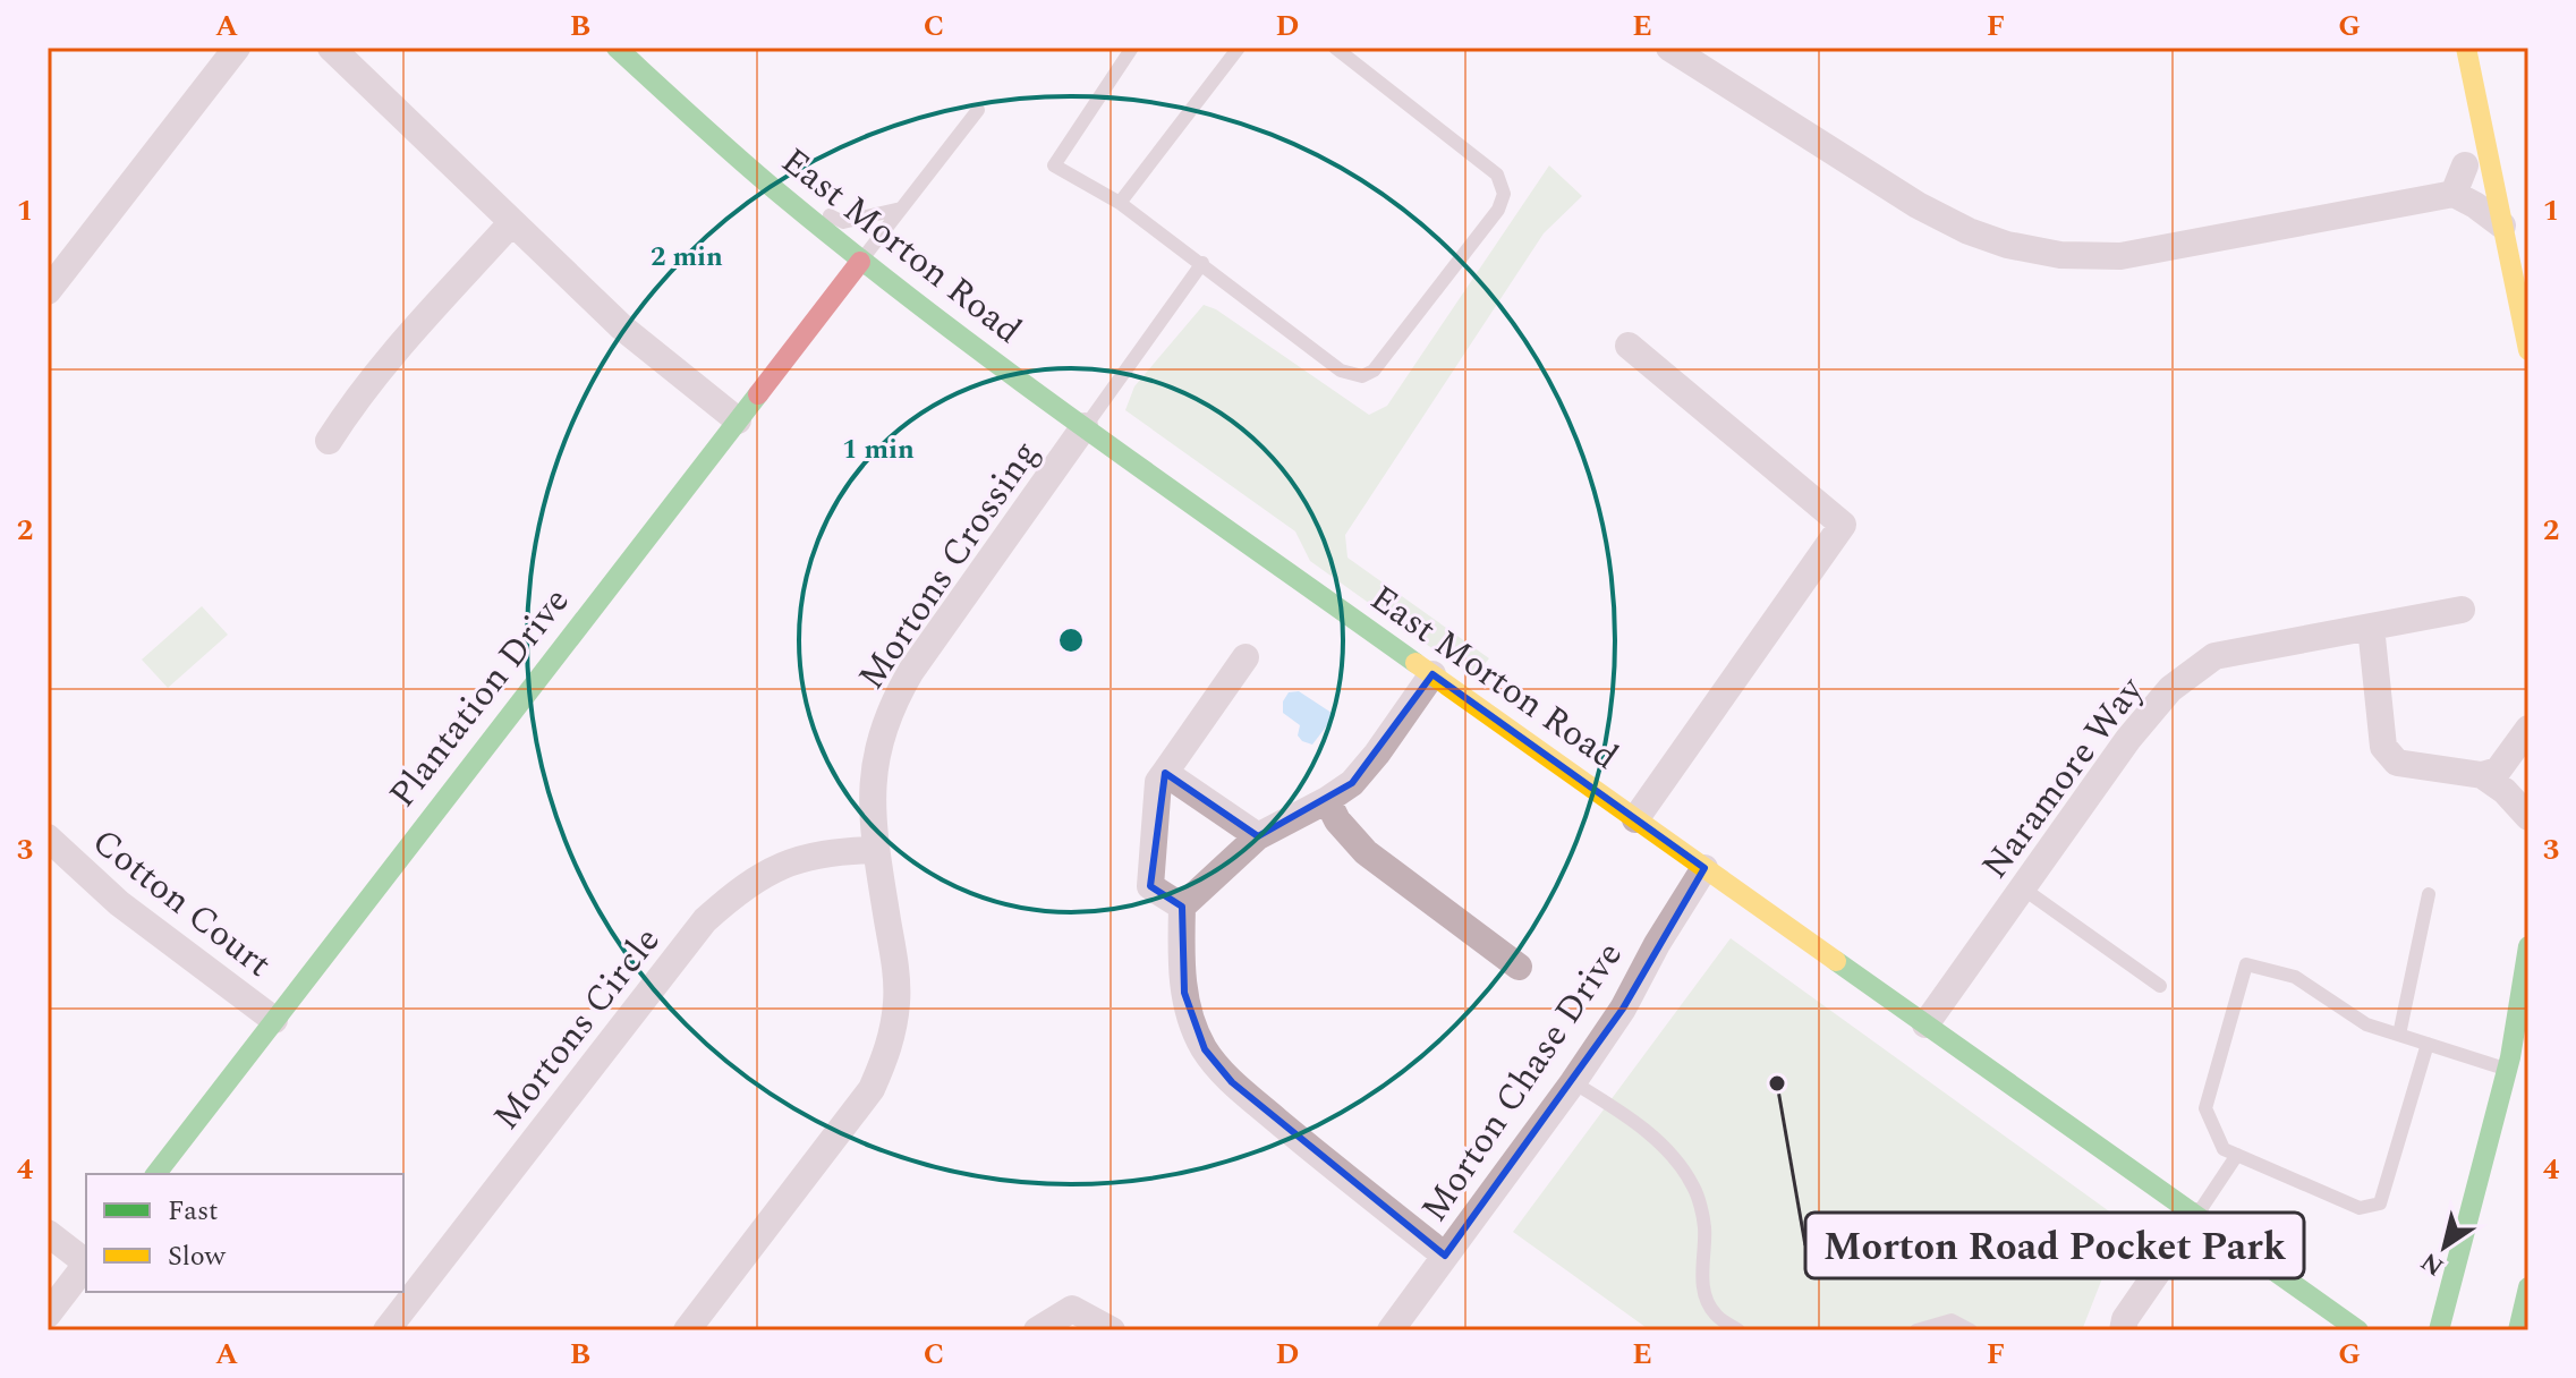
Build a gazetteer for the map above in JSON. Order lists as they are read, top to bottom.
{
  "streets": {
    "main road": ["East Morton Road", "Plantation Drive"],
    "street": [
      "Mortons Crossing",
      "Naramore Way",
      "Cotton Court",
      "Mortons Circle",
      "Morton Chase Drive"
    ]
  },
  "crossings": [
    ["East Morton Road", "Mortons Crossing"],
    ["East Morton Road", "Plantation Drive"],
    ["East Morton Road", "Naramore Way"],
    ["East Morton Road", "Morton Chase Drive"],
    ["Mortons Crossing", "Mortons Circle"],
    ["Plantation Drive", "Cotton Court"]
  ],
  "places": ["Morton Road Pocket Park"],
  "legend": ["Fast", "Slow"],
  "north": "bottom left",
  "grid": {
    "columns": [
      "A",
      "B",
      "C",
      "D",
      "E",
      "F",
      "G"
    ],
    "rows": [
      "1",
      "2",
      "3",
      "4"
    ]
  },
  "rings": ["2 min", "1 min"]
}
